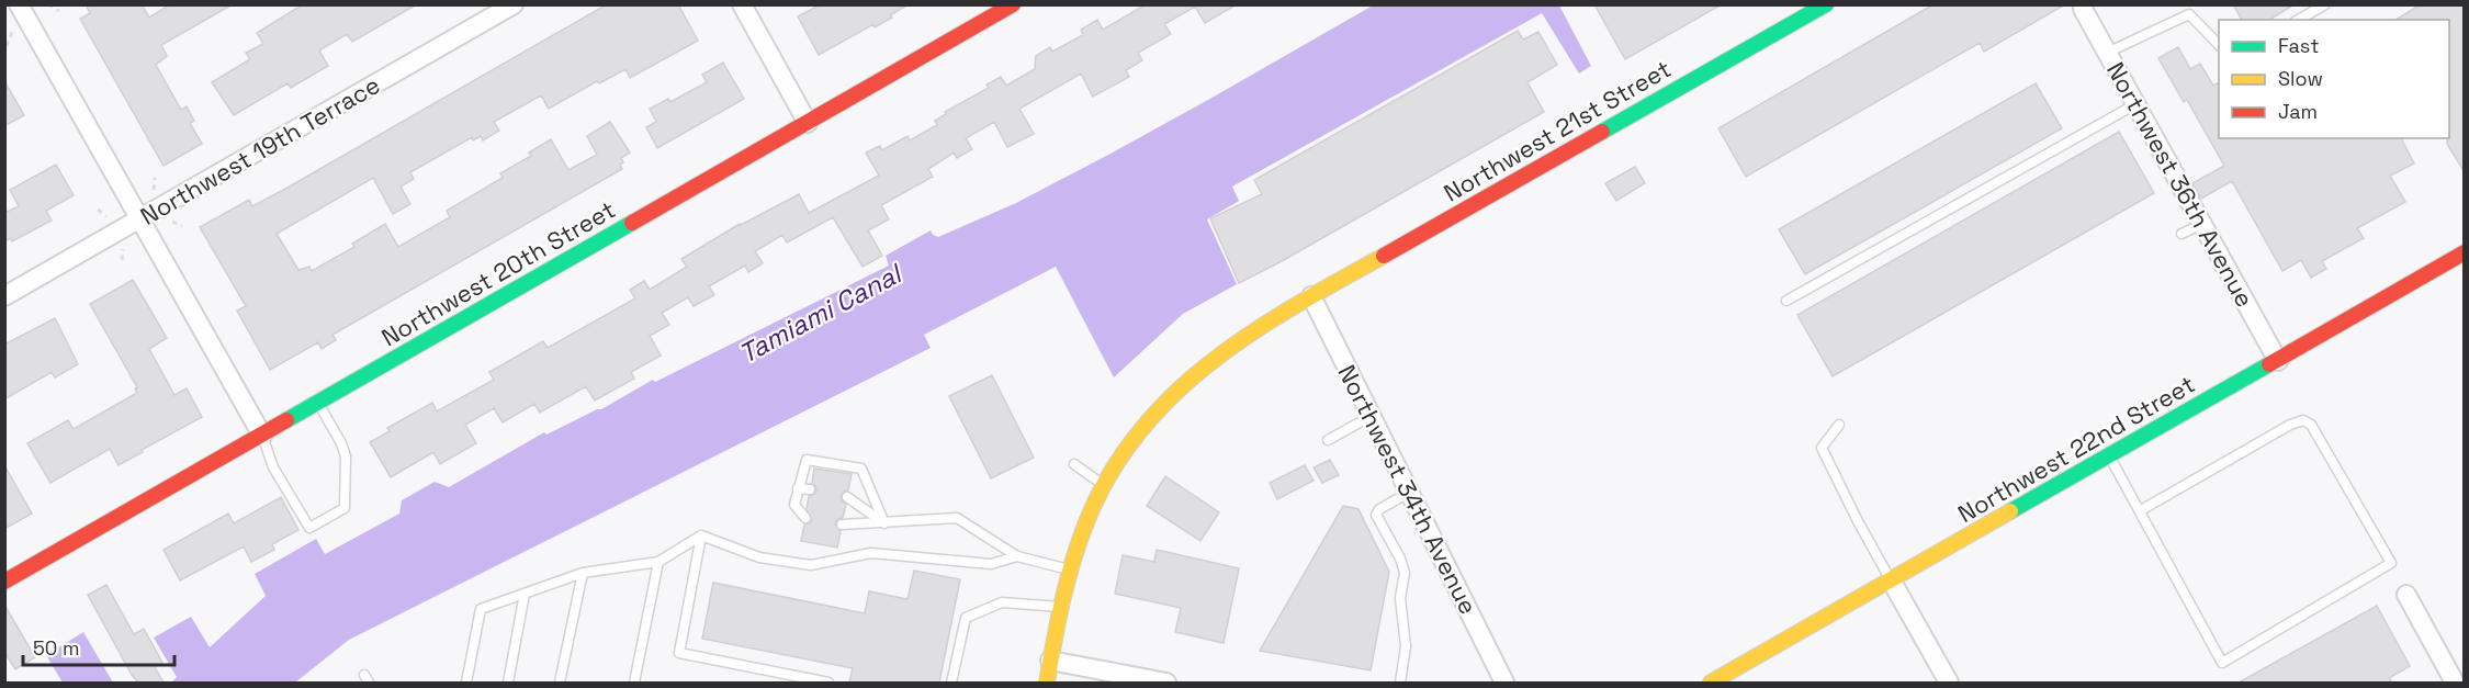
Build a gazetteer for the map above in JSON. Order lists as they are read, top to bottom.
{
  "streets": {
    "street": [
      "Northwest 21st Street",
      "Northwest 19th Terrace",
      "Northwest 36th Avenue",
      "Northwest 20th Street",
      "Northwest 22nd Street",
      "Northwest 34th Avenue"
    ]
  },
  "crossings": [
    ["Northwest 21st Street", "Northwest 34th Avenue"],
    ["Northwest 36th Avenue", "Northwest 22nd Street"]
  ],
  "water": ["Tamiami Canal"],
  "legend": ["Fast", "Slow", "Jam"],
  "scale_bar": "50 m"
}
